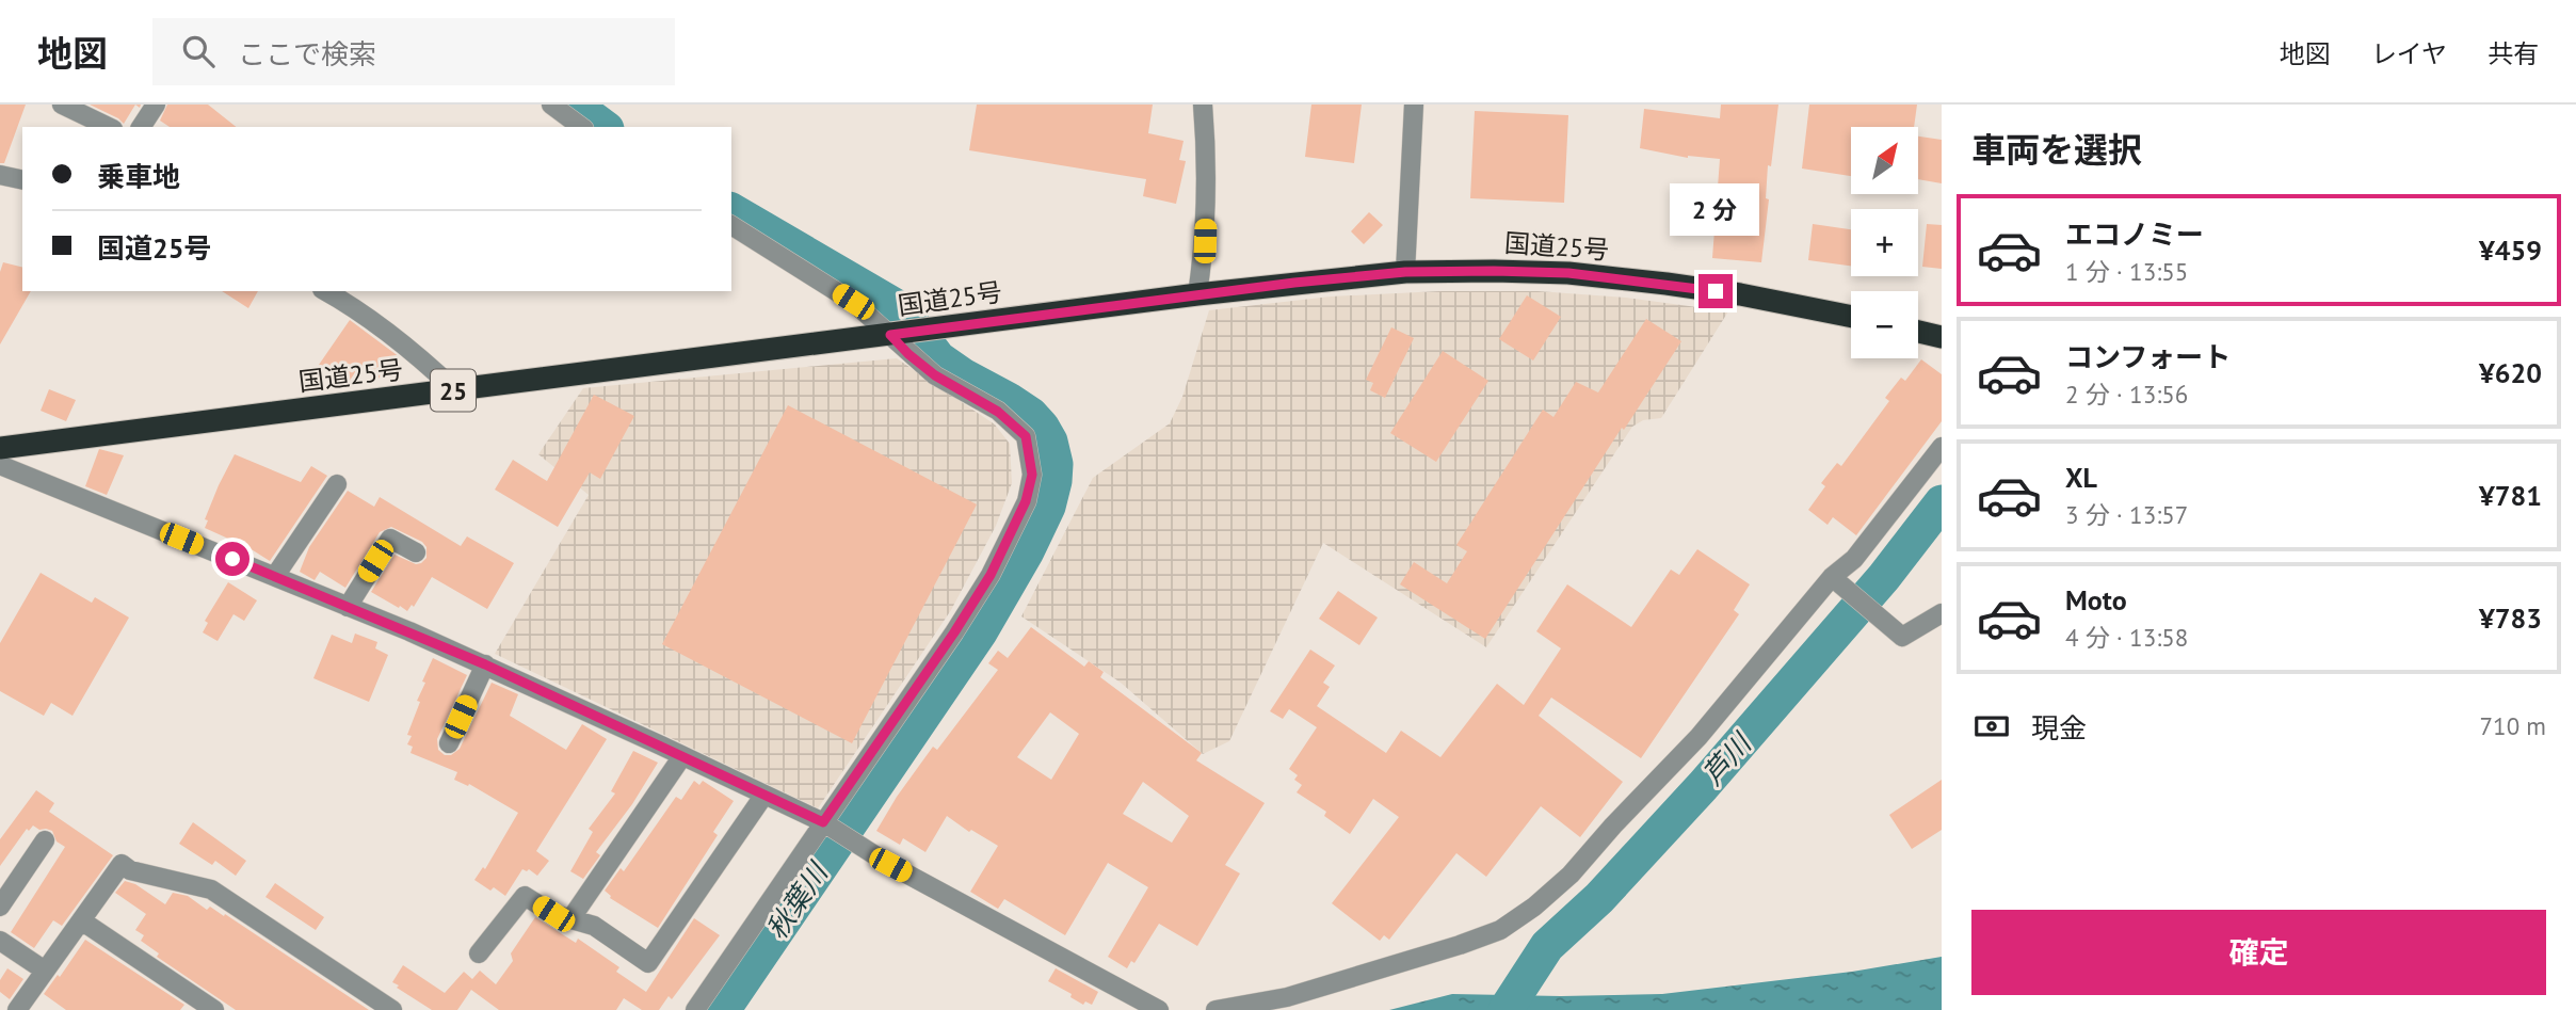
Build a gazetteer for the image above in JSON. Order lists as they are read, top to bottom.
{
  "streets": {
    "highway": ["国道25号", "25"]
  },
  "water": ["芦川", "秋葉川"],
  "north": "top right",
  "page": {
    "header": "地図",
    "search": "ここで検索",
    "nav": ["地図", "レイヤ", "共有"],
    "heading": "車両を選択",
    "map_buttons": ["+", "−"],
    "banner": ["乗車地", "国道25号"],
    "bubble": "2 分",
    "list": [
      {
        "name": "エコノミー",
        "note": "1 分 · 13:55",
        "value": "¥459"
      },
      {
        "name": "コンフォート",
        "note": "2 分 · 13:56",
        "value": "¥620"
      },
      {
        "name": "XL",
        "note": "3 分 · 13:57",
        "value": "¥781"
      },
      {
        "name": "Moto",
        "note": "4 分 · 13:58",
        "value": "¥783"
      }
    ],
    "pay": ["現金", "710 m"],
    "buttons": "確定"
  }
}
